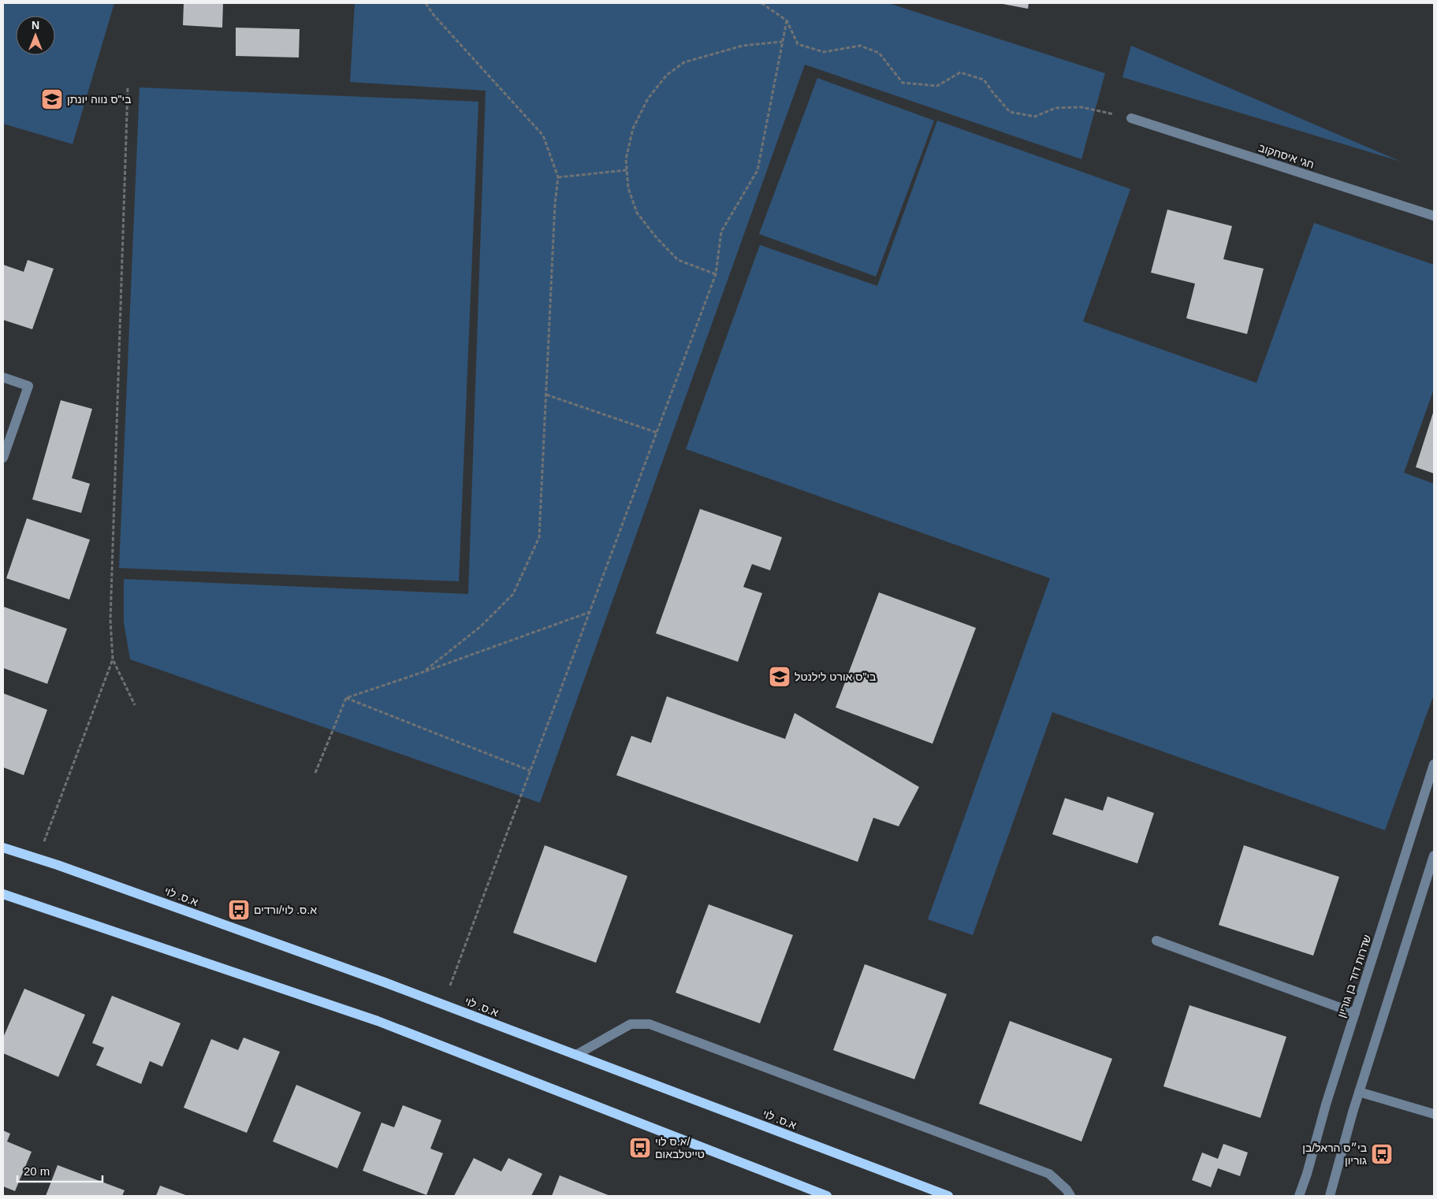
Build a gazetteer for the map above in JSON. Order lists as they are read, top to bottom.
{
  "streets": {
    "main road": ["א.ס. לוי"],
    "street": ["חגי איסחקוב", "שדרות דוד בן גוריון"]
  },
  "places": {
    "school or university": ["בי\"ס נווה יונתן", "בי\"ס אורט לילנטל"],
    "bus stop": ["א.ס. לוי/ורדים", "א.ס לוי/ טייטלבאום", "בי״ס הראל/בן גוריון"]
  },
  "scale_bar": "20 m",
  "north": "top"
}
